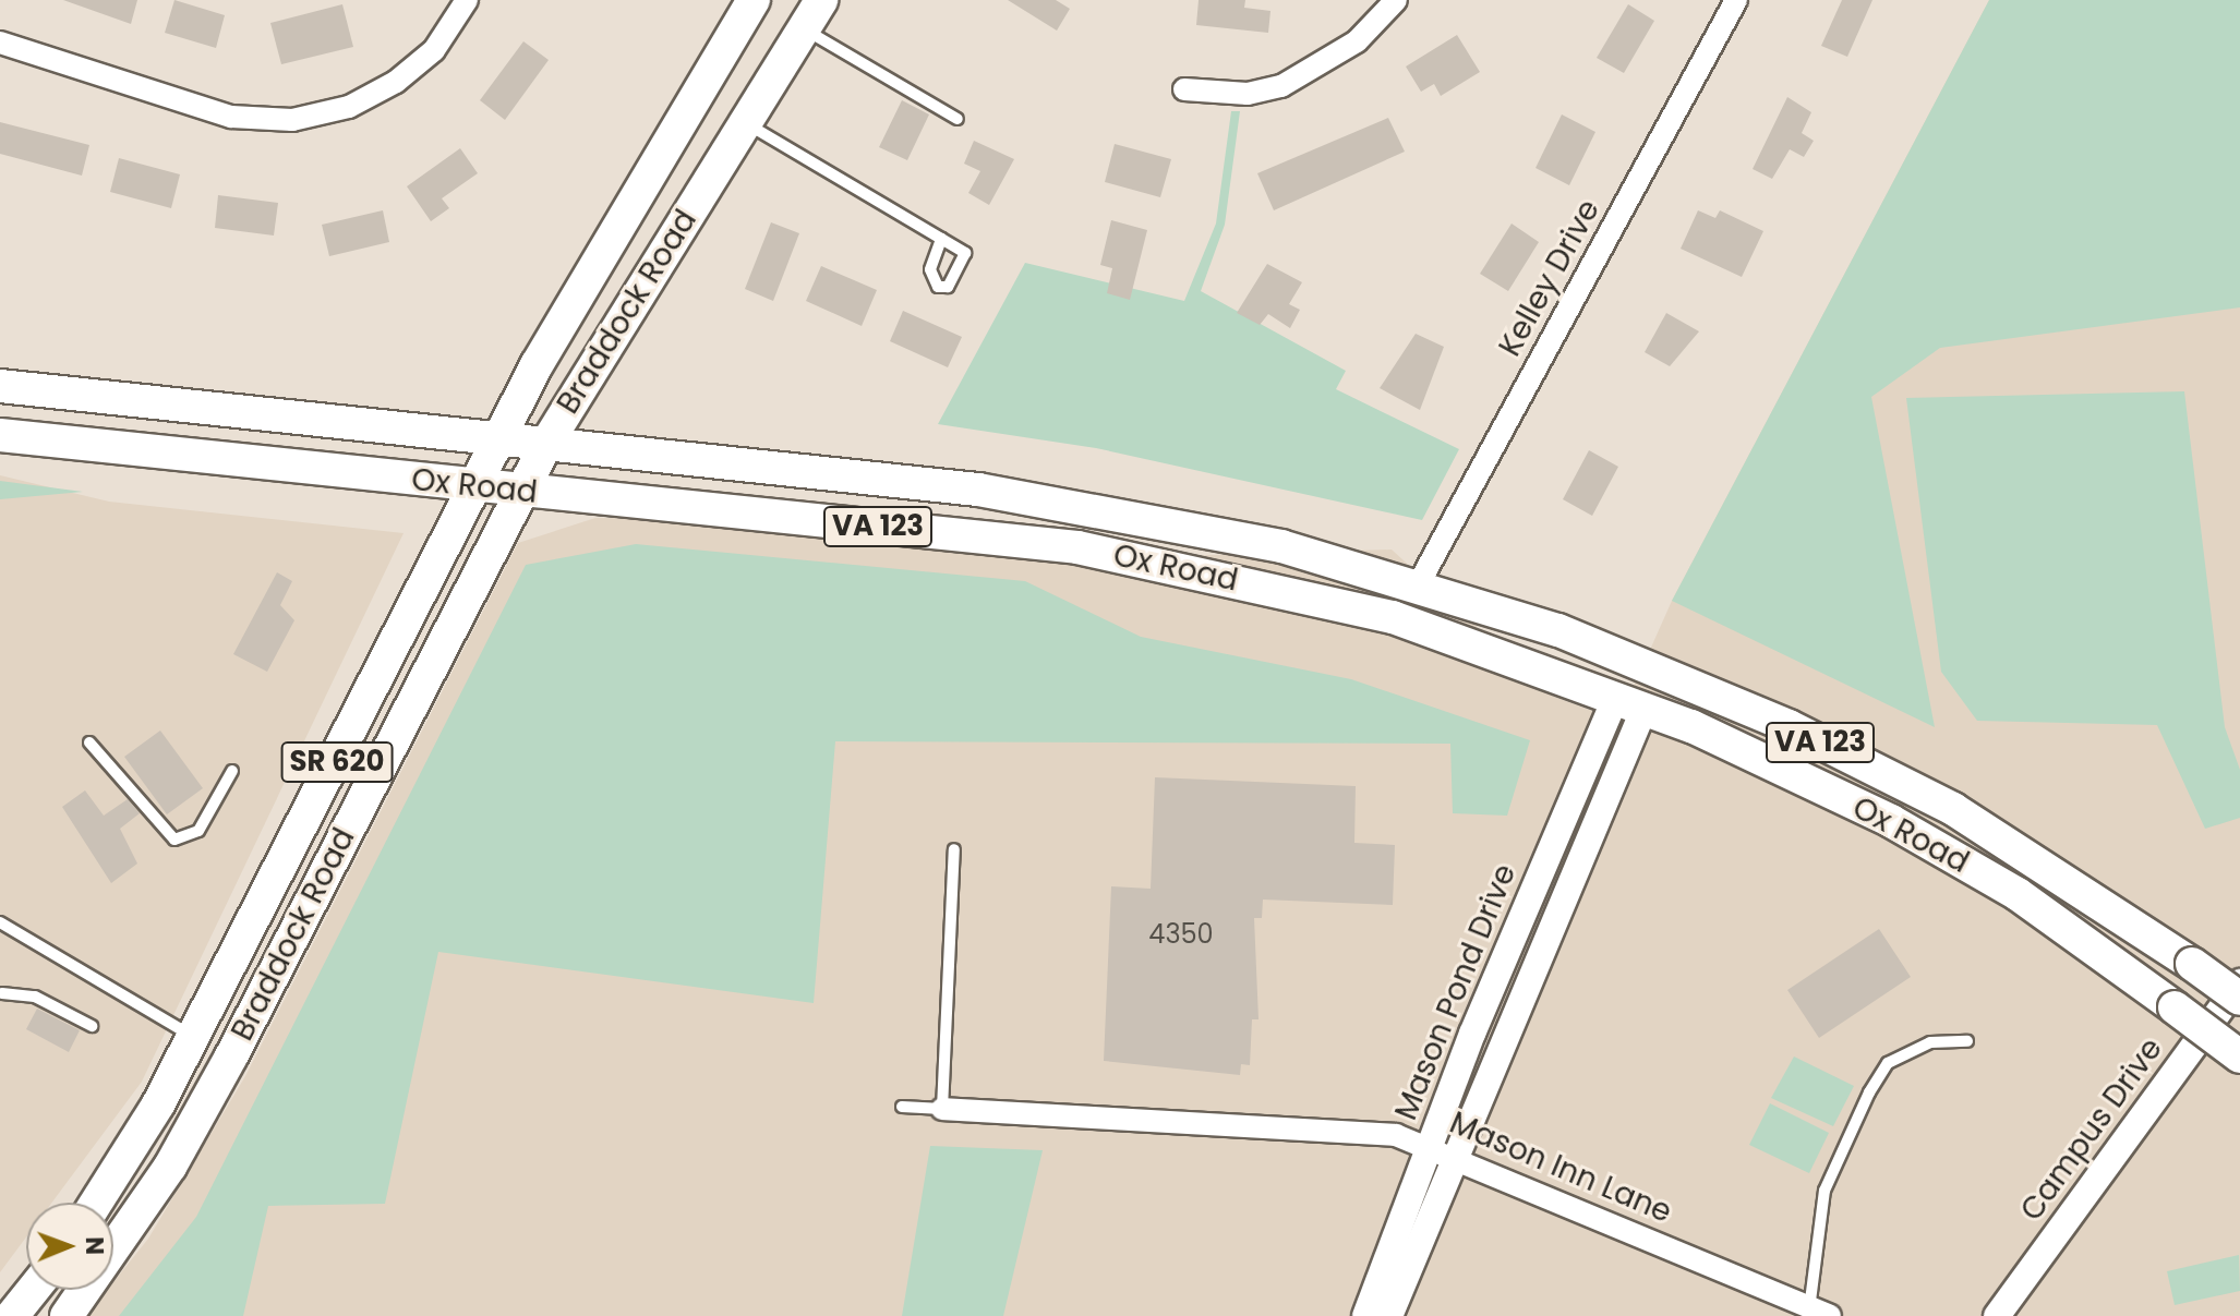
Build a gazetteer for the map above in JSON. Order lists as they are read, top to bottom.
{
  "streets": {
    "main road": [
      "Braddock Road",
      "Ox Road",
      "VA 123",
      "SR 620"
    ],
    "street": [
      "Kelley Drive",
      "Mason Pond Drive",
      "Campus Drive",
      "Mason Inn Lane"
    ]
  },
  "crossings": [
    ["Kelley Drive", "Ox Road"],
    ["Braddock Road", "Ox Road"],
    ["Ox Road", "Mason Pond Drive"],
    ["Mason Pond Drive", "Mason Inn Lane"]
  ],
  "house_numbers": ["4350"],
  "north": "right"
}
